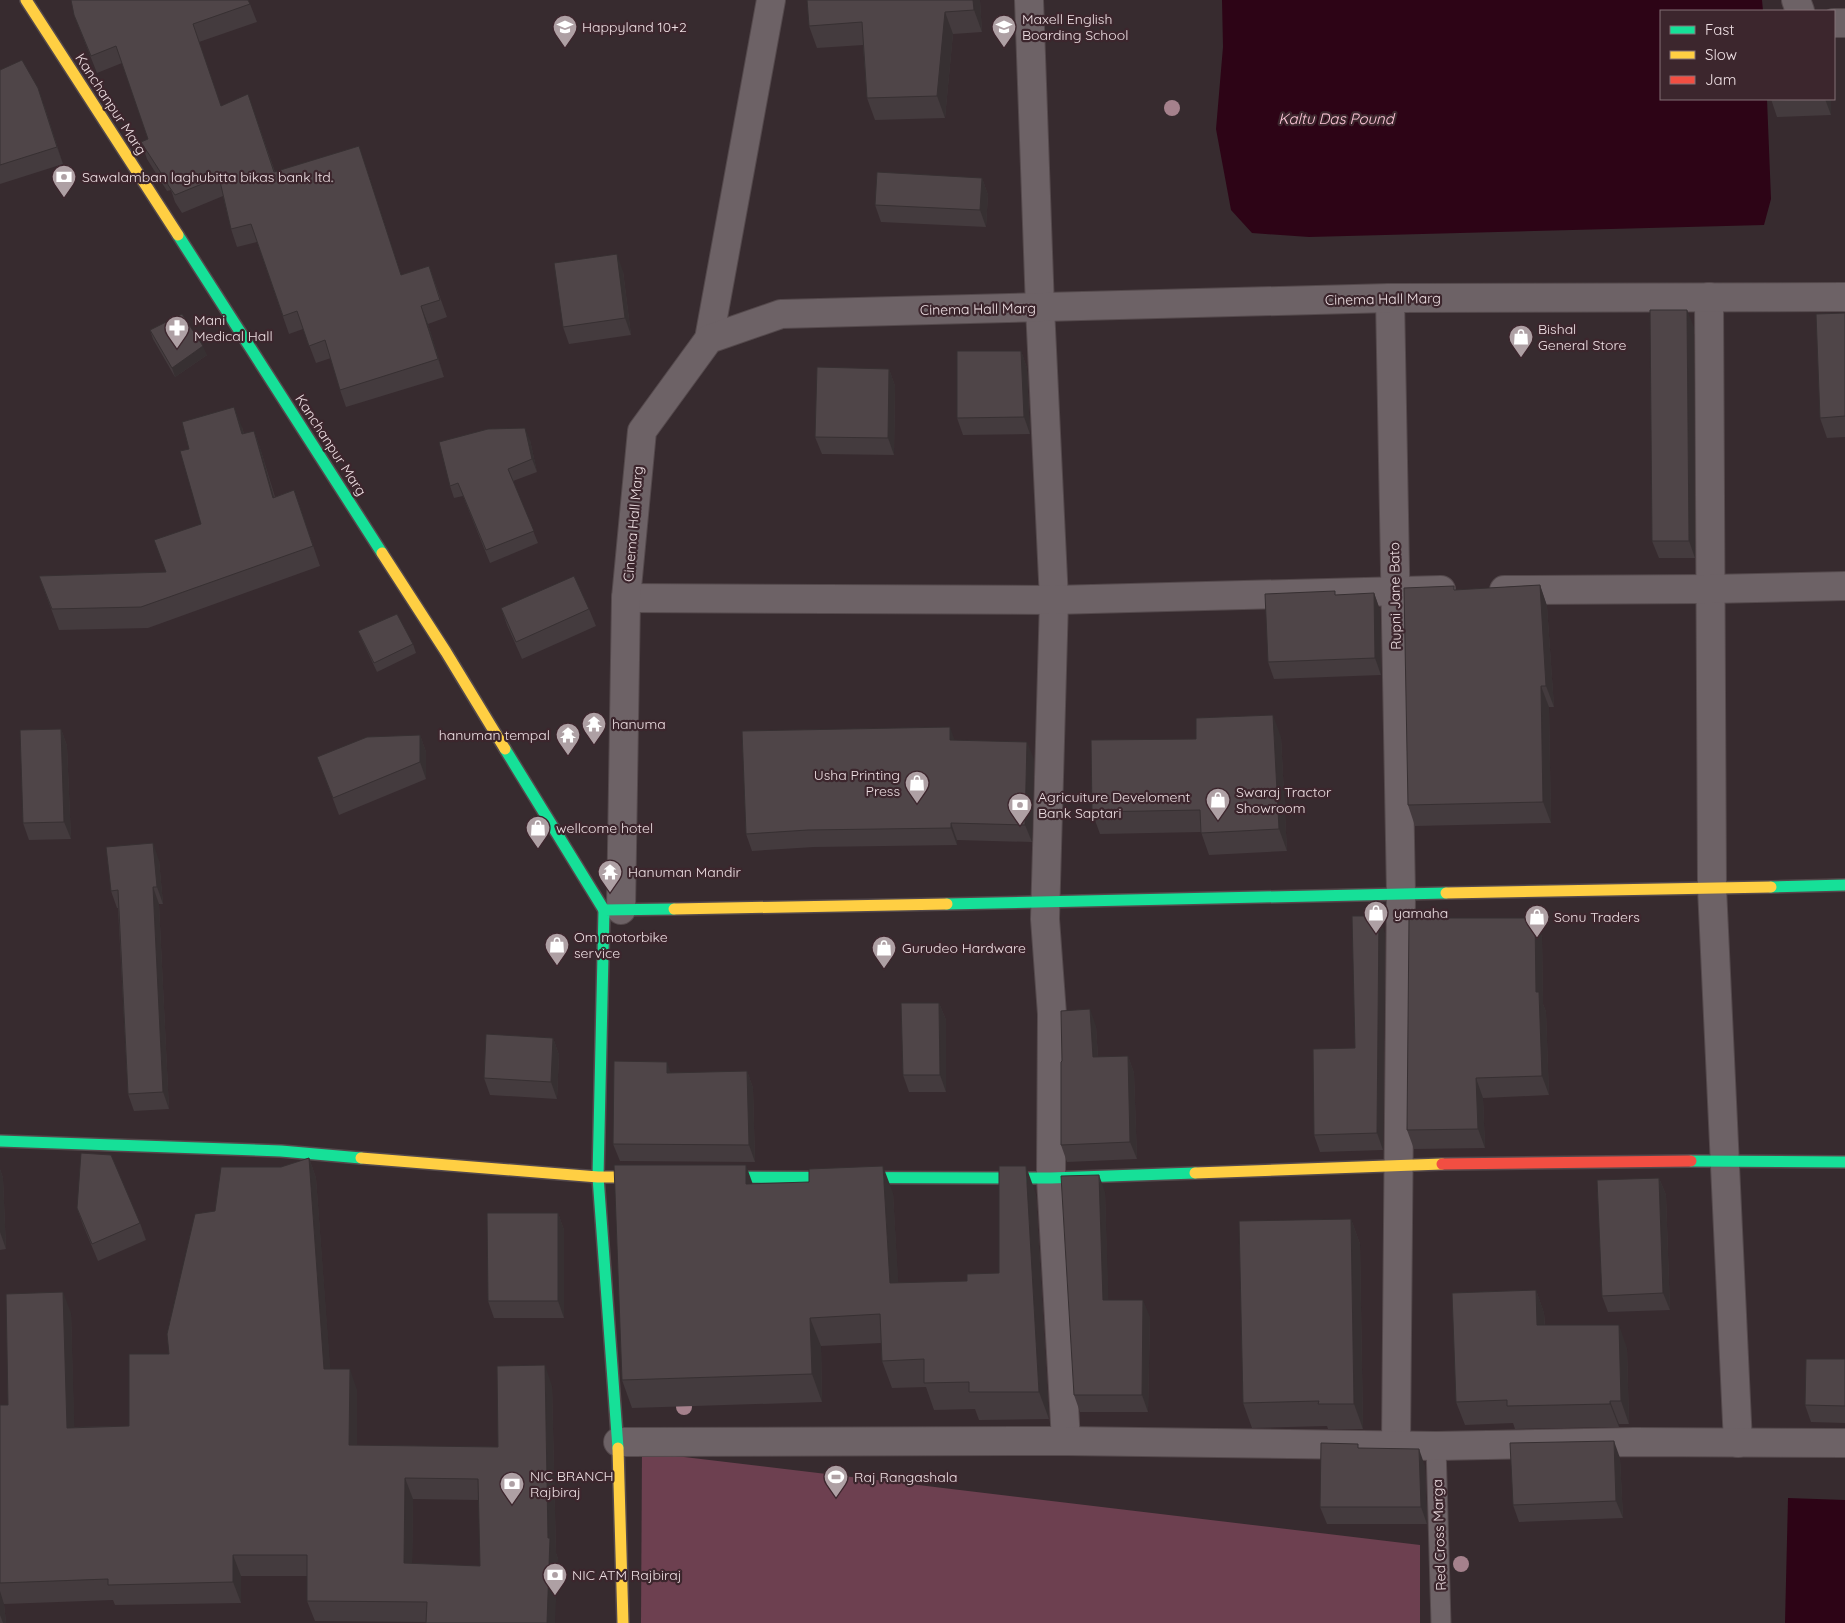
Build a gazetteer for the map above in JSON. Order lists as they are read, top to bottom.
{
  "streets": {
    "main road": ["Kanchanpur Marg"],
    "street": ["Cinema Hall Marg", "Rupni Jane Bato"],
    "lane": ["Red Cross Marga"]
  },
  "crossings": [
    ["Kanchanpur Marg", "Cinema Hall Marg"],
    ["Cinema Hall Marg", "Rupni Jane Bato"]
  ],
  "water": ["Kaltu Das Pound"],
  "places": {
    "school or university": ["Happyland 10+2", "Maxell English Boarding School"],
    "bank": [
      "Sawalamban laghubitta bikas bank ltd.",
      "Agricuiture Develoment Bank Saptari",
      "NIC BRANCH Rajbiraj",
      "NIC ATM Rajbiraj"
    ],
    "pharmacy": ["Mani Medical Hall"],
    "shop": [
      "Bishal General Store",
      "Usha Printing Press",
      "Swaraj Tractor Showroom",
      "wellcome hotel",
      "yamaha",
      "Sonu Traders",
      "Om motorbike service",
      "Gurudeo Hardware"
    ],
    "temple": ["hanuma", "hanuman tempal", "Hanuman Mandir"],
    "sports": ["Raj Rangashala"]
  },
  "legend": ["Fast", "Slow", "Jam"]
}
